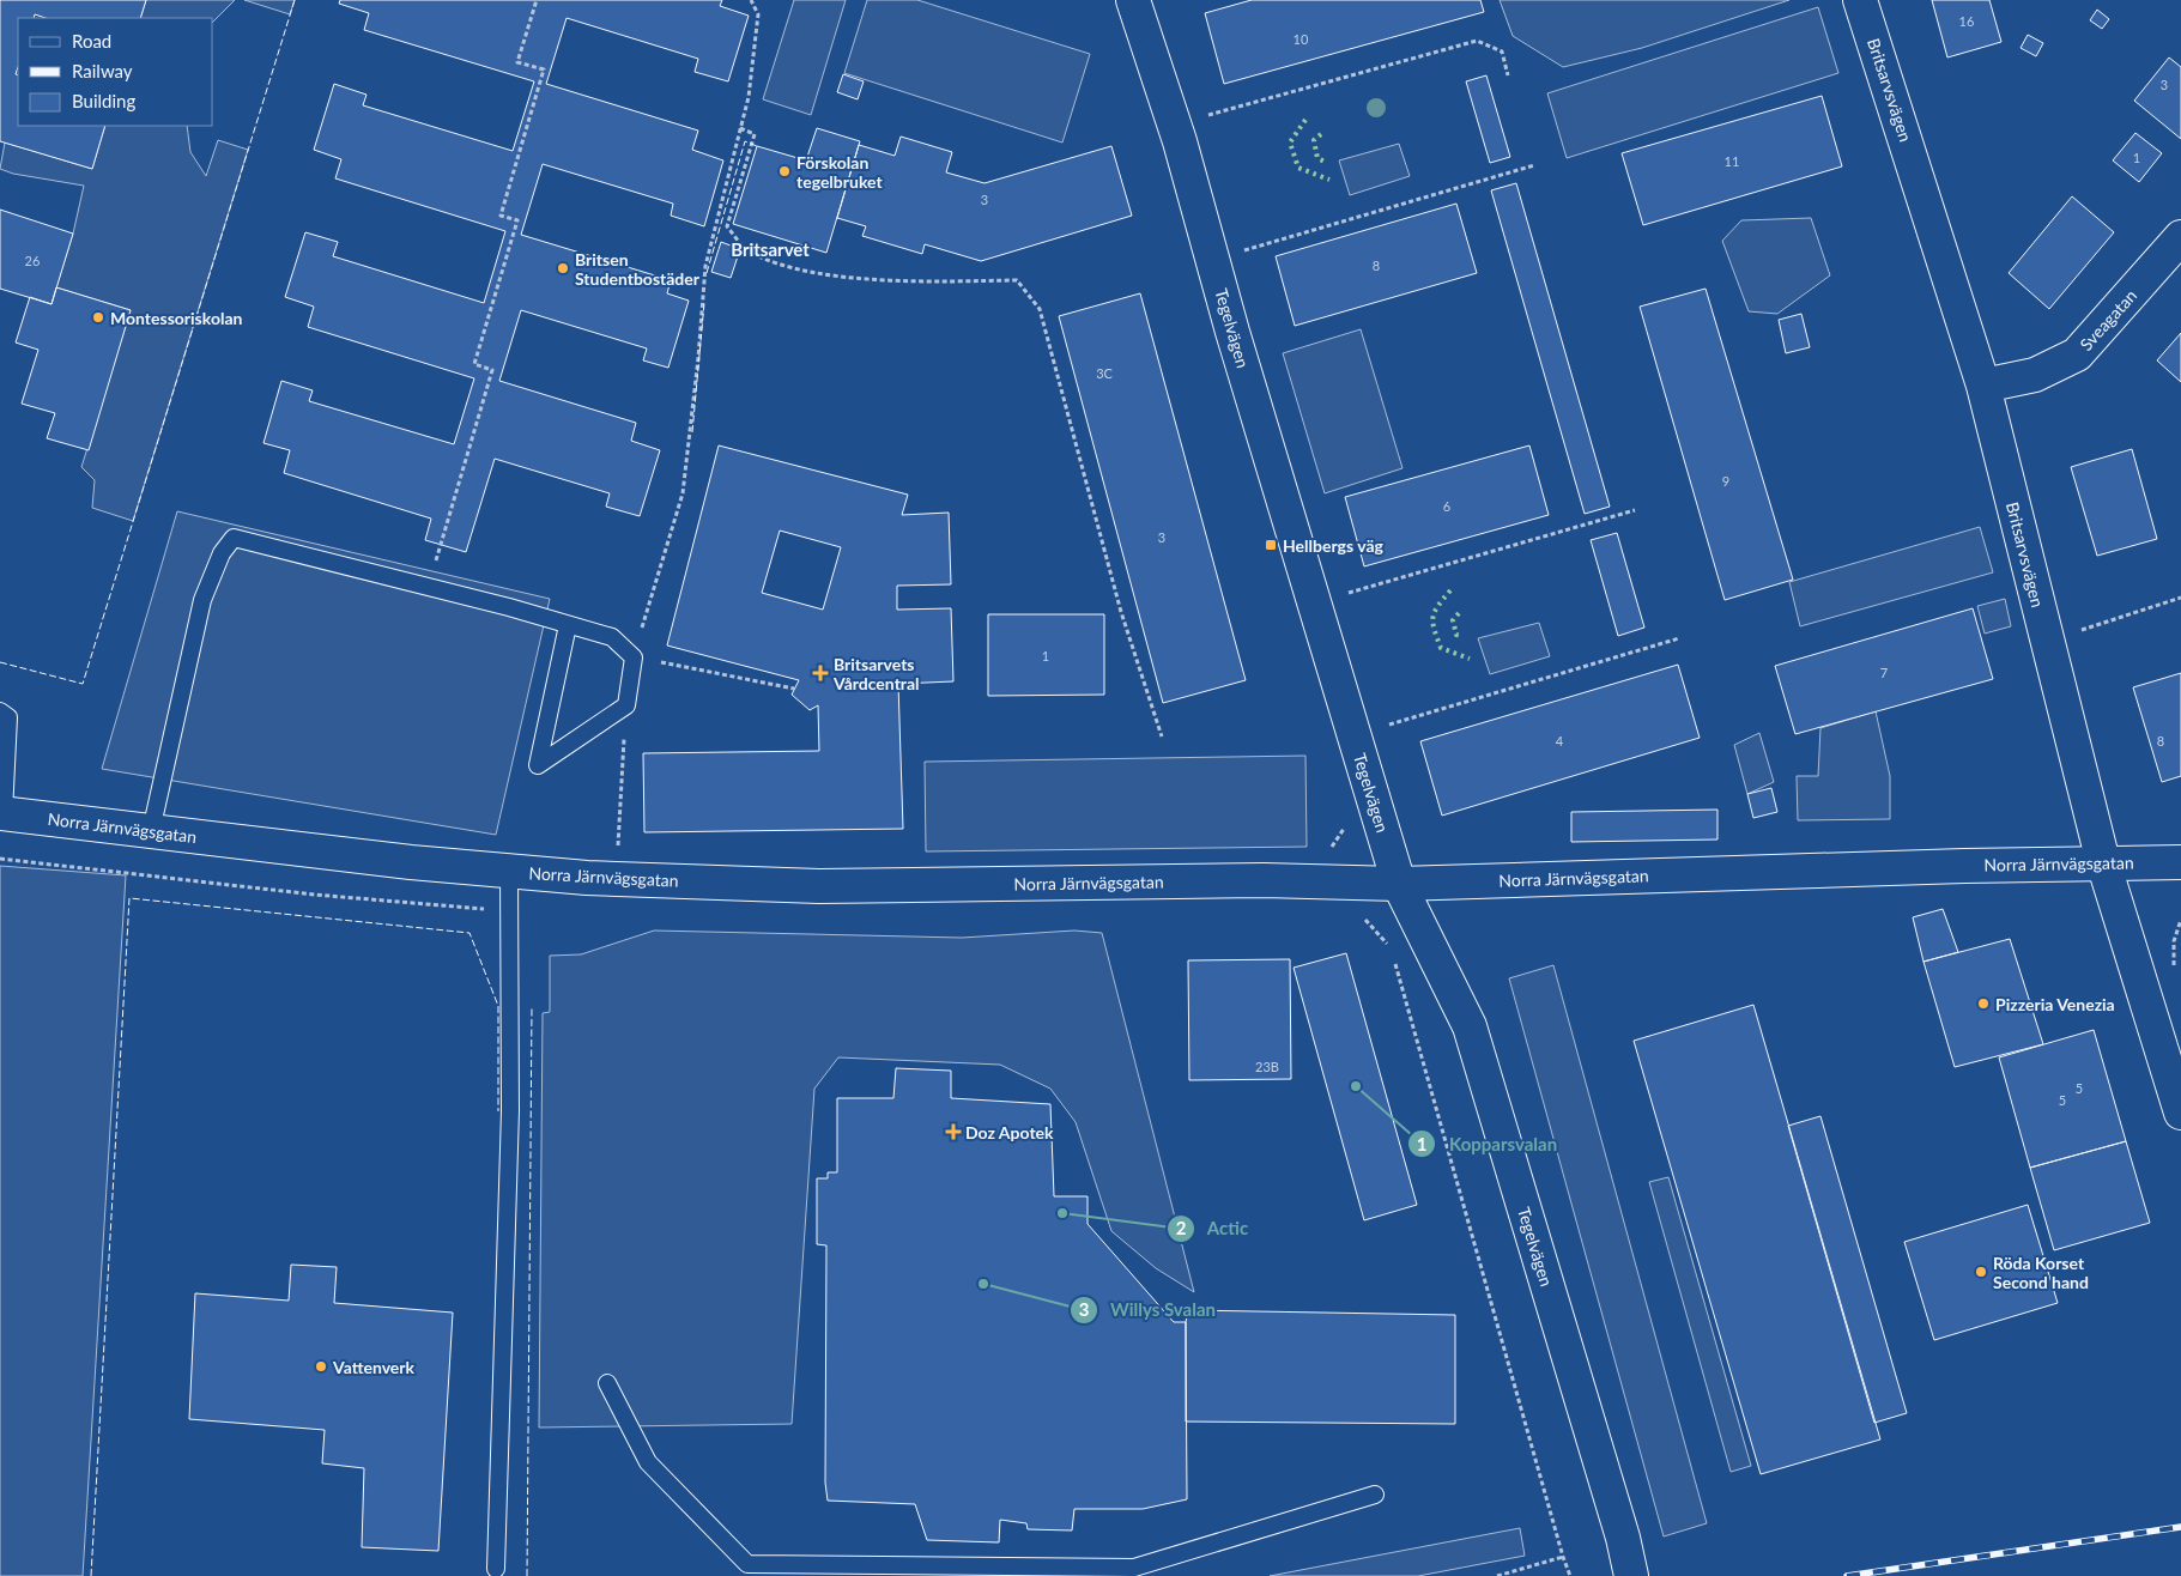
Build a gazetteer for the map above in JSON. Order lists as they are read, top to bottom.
{
  "streets": {
    "street": [
      "Britsarvsvägen",
      "Sveagatan",
      "Tegelvägen",
      "Norra Järnvägsgatan"
    ]
  },
  "crossings": [
    ["Britsarvsvägen", "Sveagatan"],
    ["Britsarvsvägen", "Norra Järnvägsgatan"],
    ["Tegelvägen", "Norra Järnvägsgatan"]
  ],
  "districts": ["Britsarvet"],
  "places": {
    "other": [
      "Förskolan tegelbruket",
      "Britsen Studentbostäder",
      "Montessoriskolan",
      "Pizzeria Venezia",
      "Kopparsvalan",
      "Actic",
      "Röda Korset Second hand",
      "Willys Svalan",
      "Vattenverk"
    ],
    "transit": ["Hellbergs väg"],
    "health": ["Britsarvets Vårdcentral", "Doz Apotek"]
  },
  "house_numbers": [
    "16",
    "10",
    "3",
    "1",
    "11",
    "3",
    "26",
    "8",
    "3C",
    "9",
    "6",
    "3",
    "1",
    "7",
    "4",
    "8",
    "23B",
    "5",
    "5"
  ],
  "legend": ["Road", "Railway", "Building"]
}
